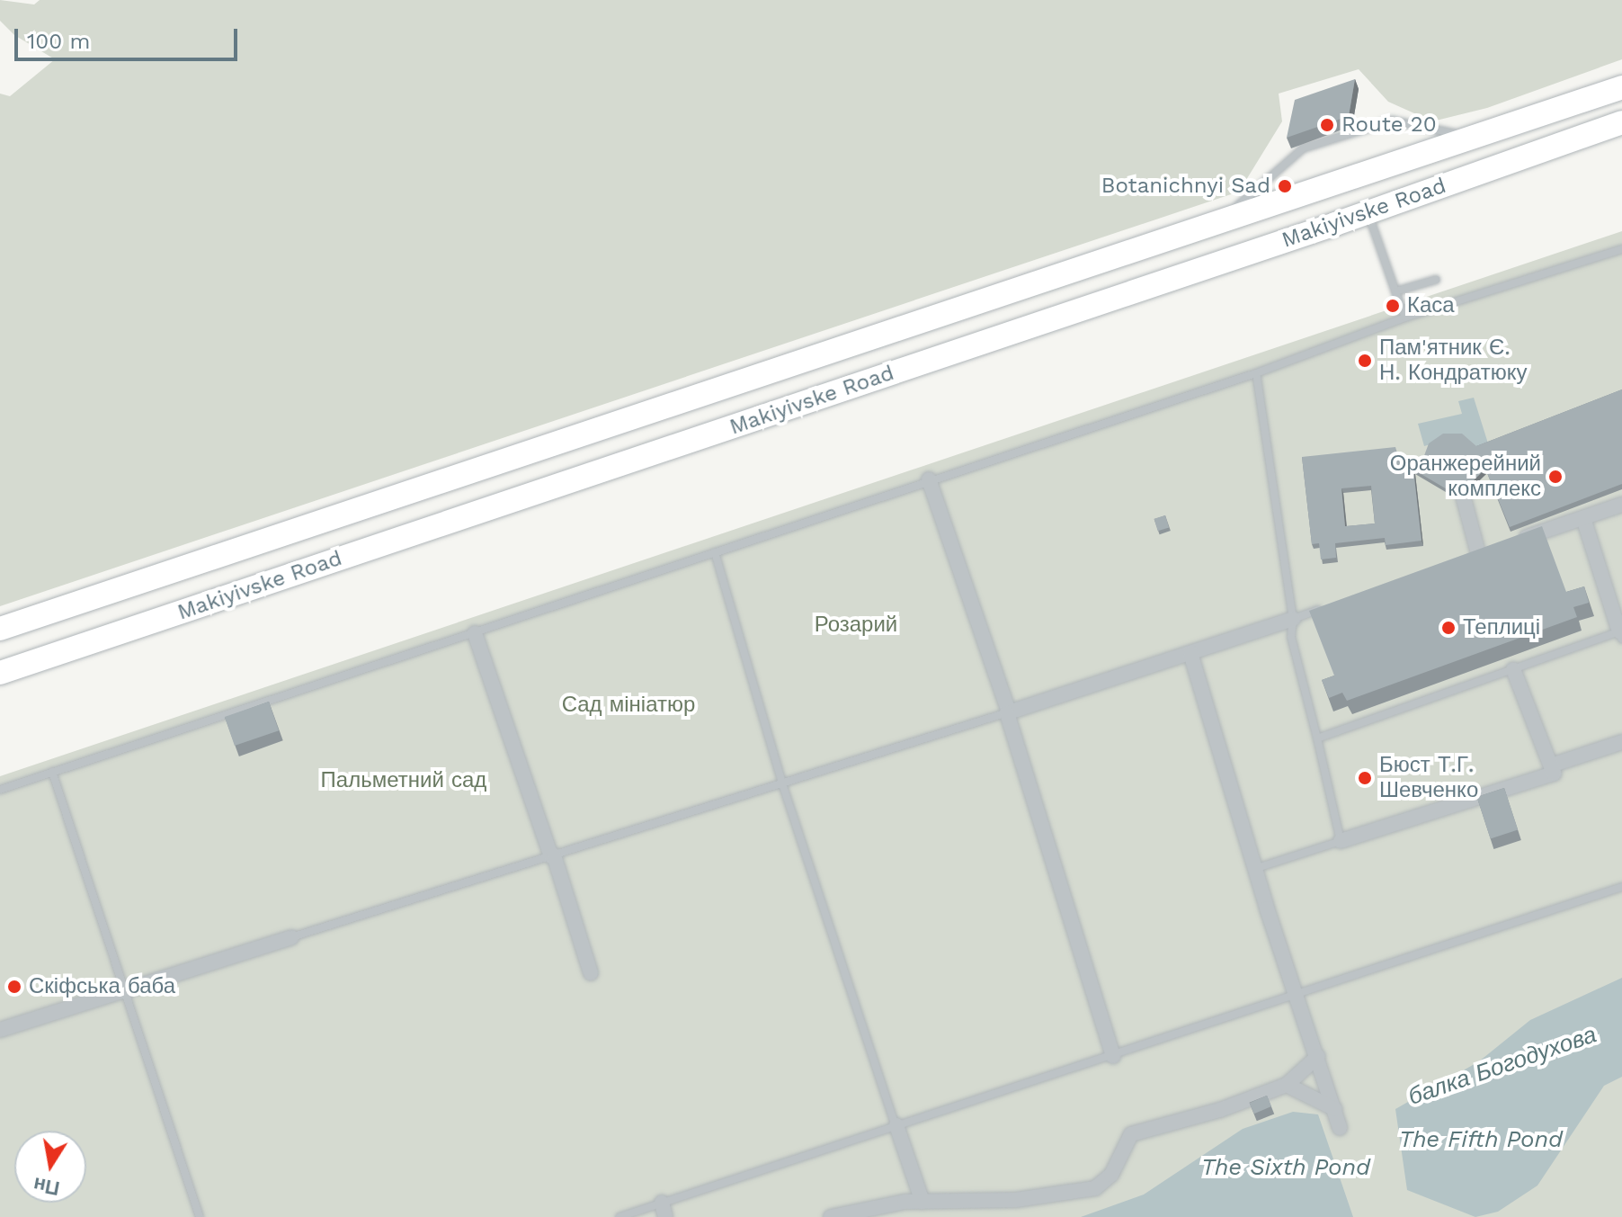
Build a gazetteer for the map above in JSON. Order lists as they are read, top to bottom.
{
  "streets": {
    "main road": ["Makiyivske Road"]
  },
  "water": ["балка Богодухова", "The Fifth Pond", "The Sixth Pond"],
  "parks": ["Розарий", "Сад мініатюр", "Пальметний сад"],
  "places": [
    "Route 20",
    "Botanichnyi Sad",
    "Каса",
    "Пам'ятник Є. Н. Кондратюку",
    "Оранжерейний комплекс",
    "Теплиці",
    "Бюст Т.Г. Шевченко",
    "Скіфська баба"
  ],
  "scale_bar": "100 m",
  "north": "bottom"
}
